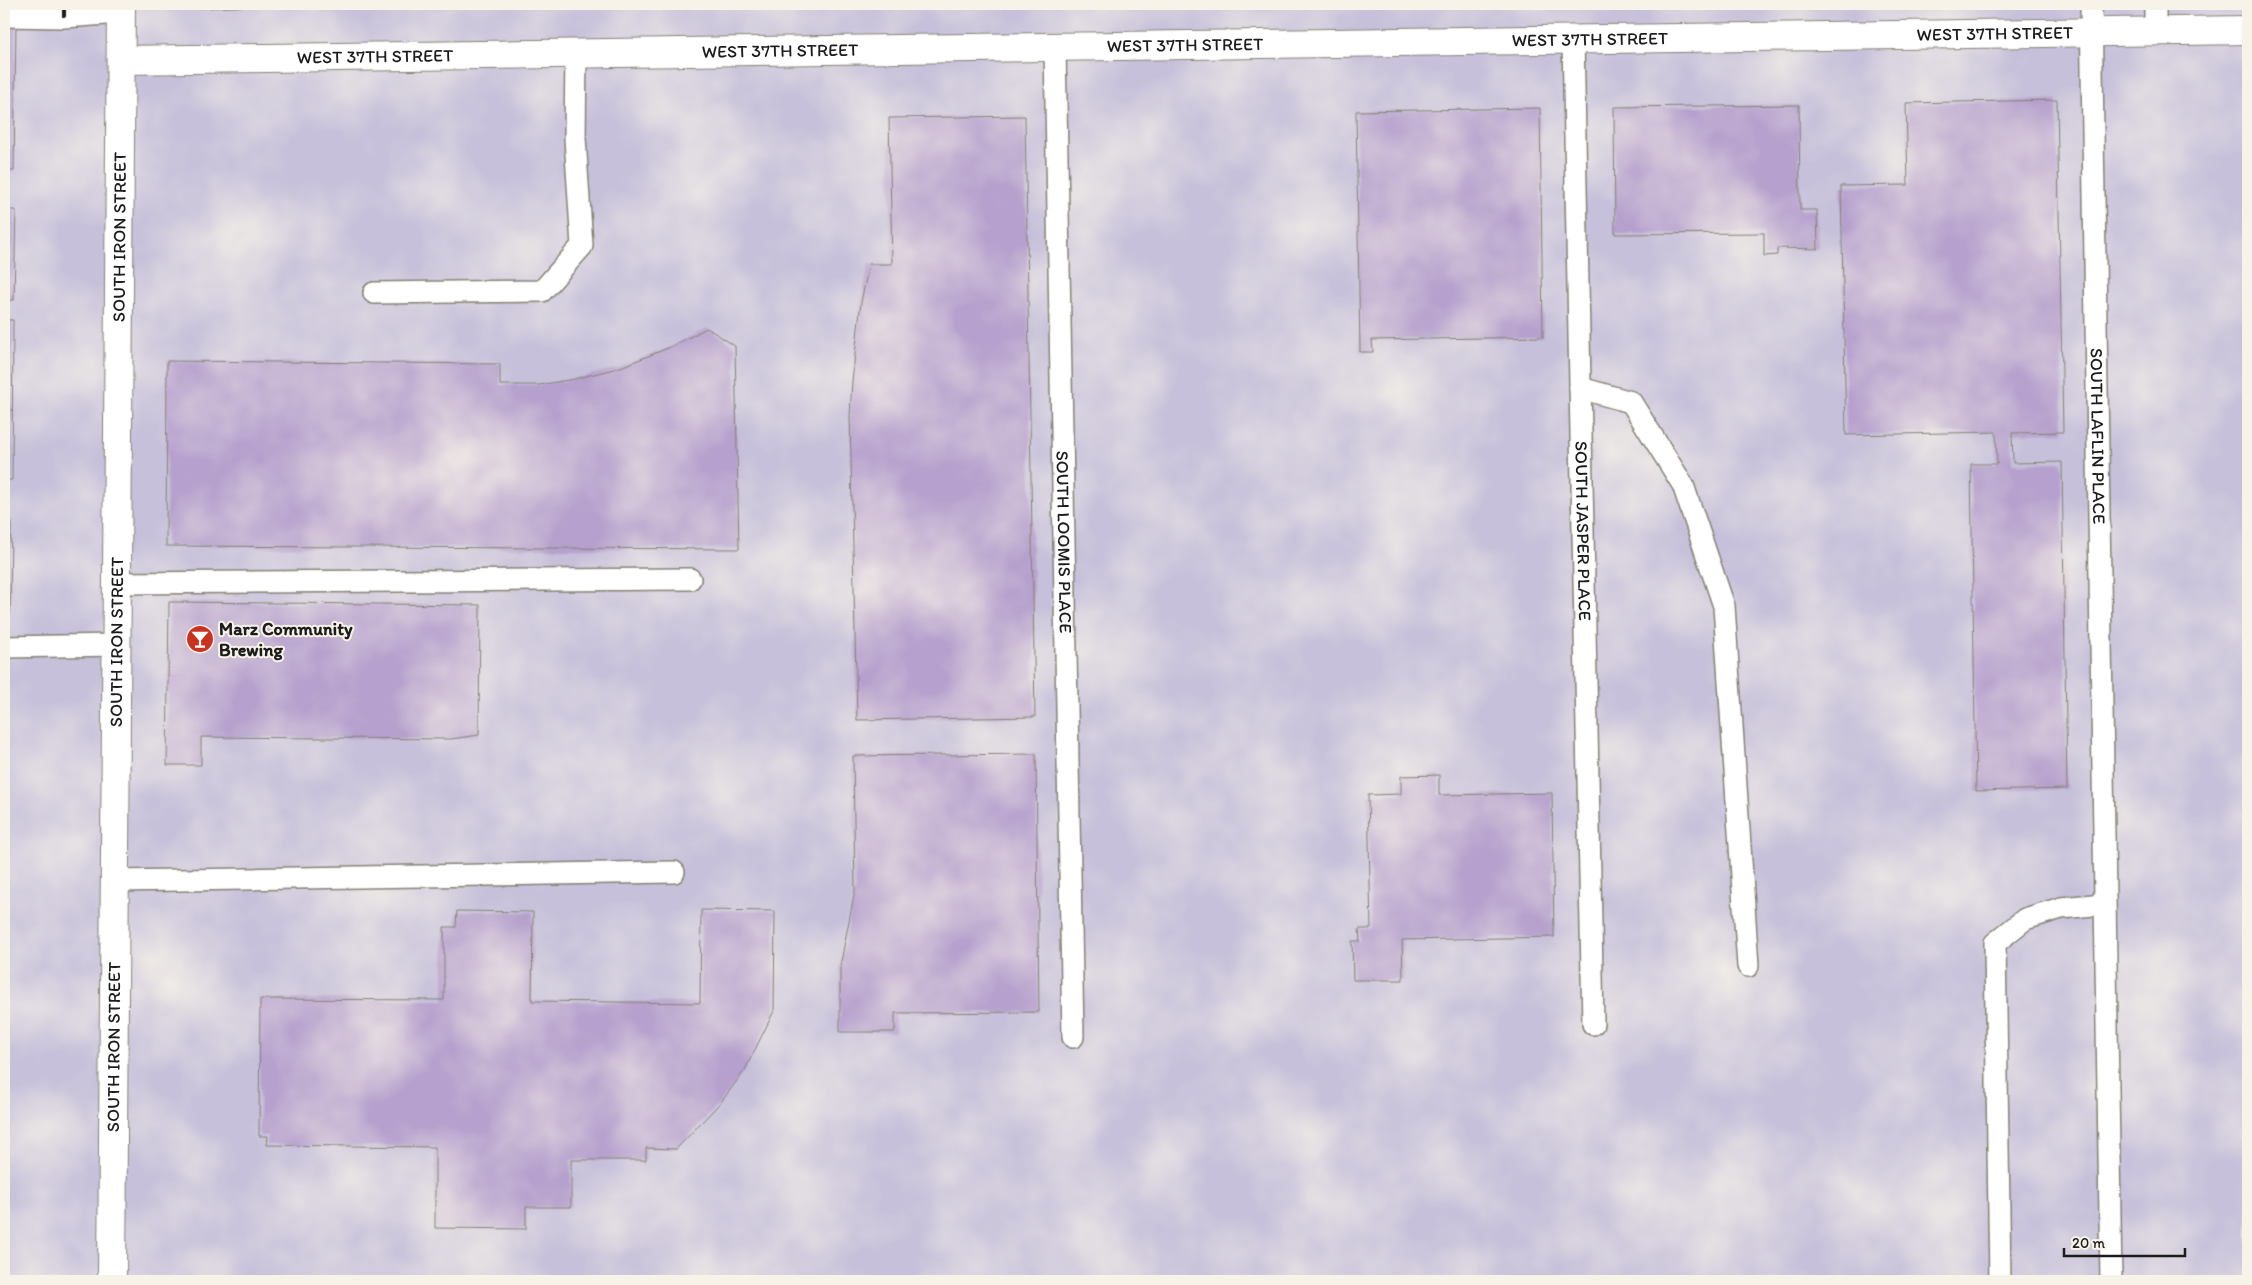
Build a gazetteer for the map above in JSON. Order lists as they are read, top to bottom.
{
  "streets": {
    "street": ["WEST 37TH STREET", "SOUTH IRON STREET"],
    "lane": ["SOUTH LAFLIN PLACE", "SOUTH JASPER PLACE", "SOUTH LOOMIS PLACE"]
  },
  "crossings": [
    ["WEST 37TH STREET", "SOUTH IRON STREET"],
    ["WEST 37TH STREET", "SOUTH LAFLIN PLACE"],
    ["WEST 37TH STREET", "SOUTH JASPER PLACE"],
    ["WEST 37TH STREET", "SOUTH LOOMIS PLACE"]
  ],
  "places": {
    "bar": ["Marz Community Brewing"]
  },
  "scale_bar": "20 m"
}
